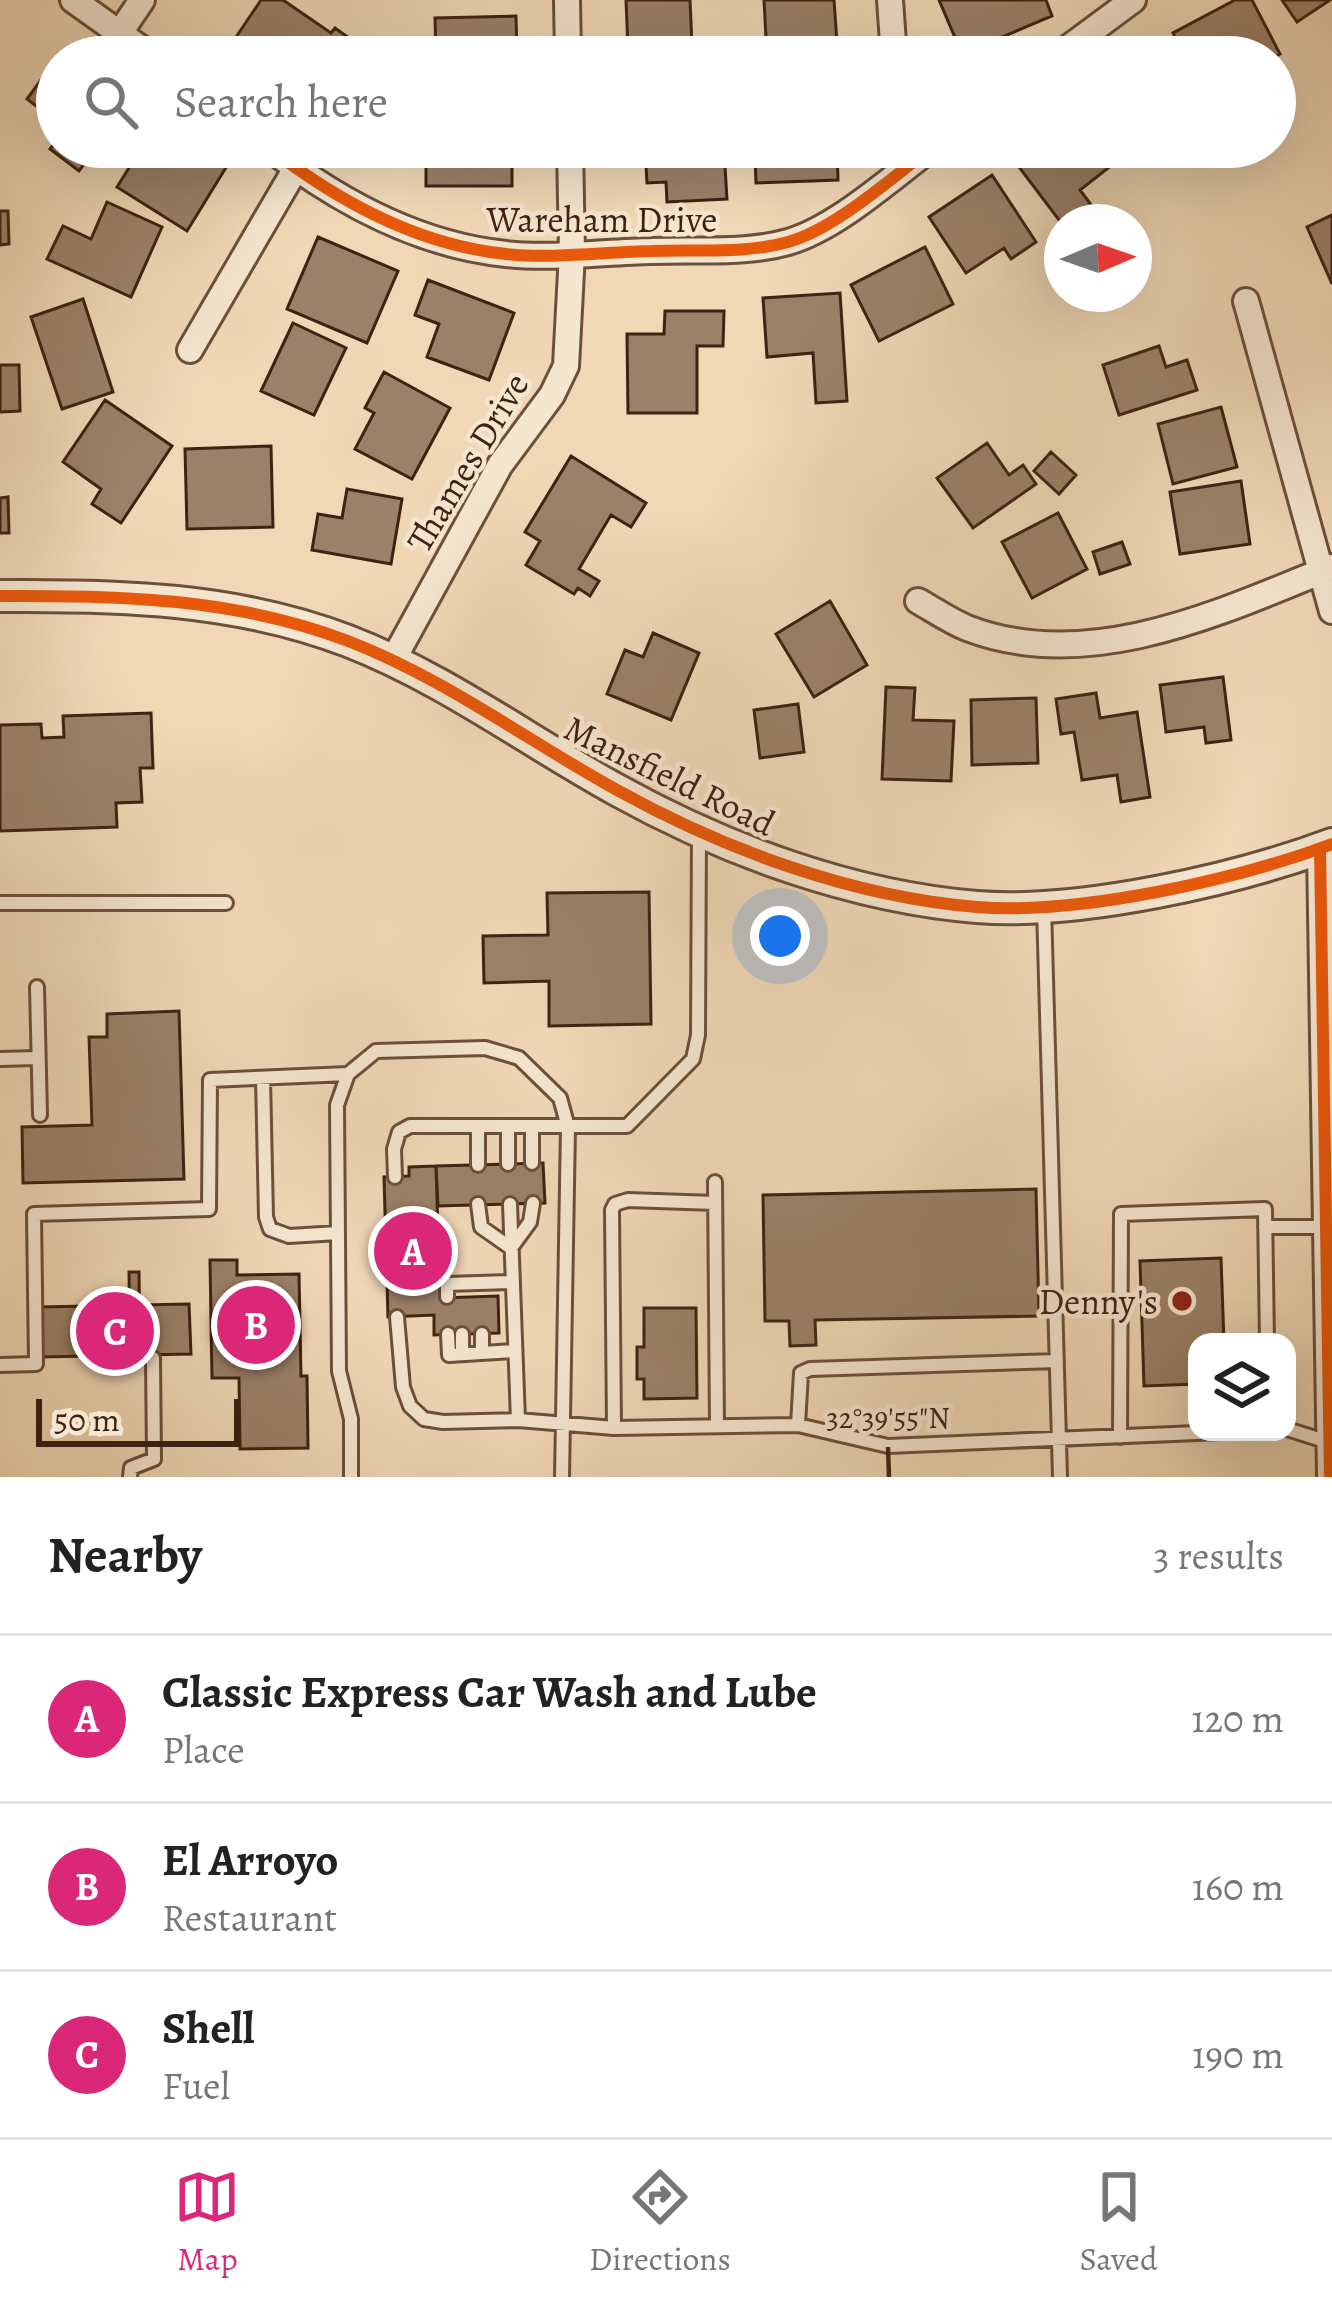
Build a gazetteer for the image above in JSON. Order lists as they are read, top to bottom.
{
  "streets": {
    "street": ["Wareham Drive", "Thames Drive", "Mansfield Road"]
  },
  "crossings": [
    ["Wareham Drive", "Thames Drive"],
    ["Thames Drive", "Mansfield Road"]
  ],
  "places": ["Denny's"],
  "scale_bar": "50 m",
  "north": "right",
  "page": {
    "search": "Search here",
    "pins": ["A", "B", "C"],
    "scale": "50 m",
    "heading": ["Nearby", "3 results"],
    "list": [
      {
        "mark": "A",
        "name": "Classic Express Car Wash and Lube",
        "note": "Place",
        "value": "120 m"
      },
      {
        "mark": "B",
        "name": "El Arroyo",
        "note": "Restaurant",
        "value": "160 m"
      },
      {
        "mark": "C",
        "name": "Shell",
        "note": "Fuel",
        "value": "190 m"
      }
    ],
    "nav": ["Map", "Directions", "Saved"]
  },
  "coordinates": ["32°39'55\"N"]
}
